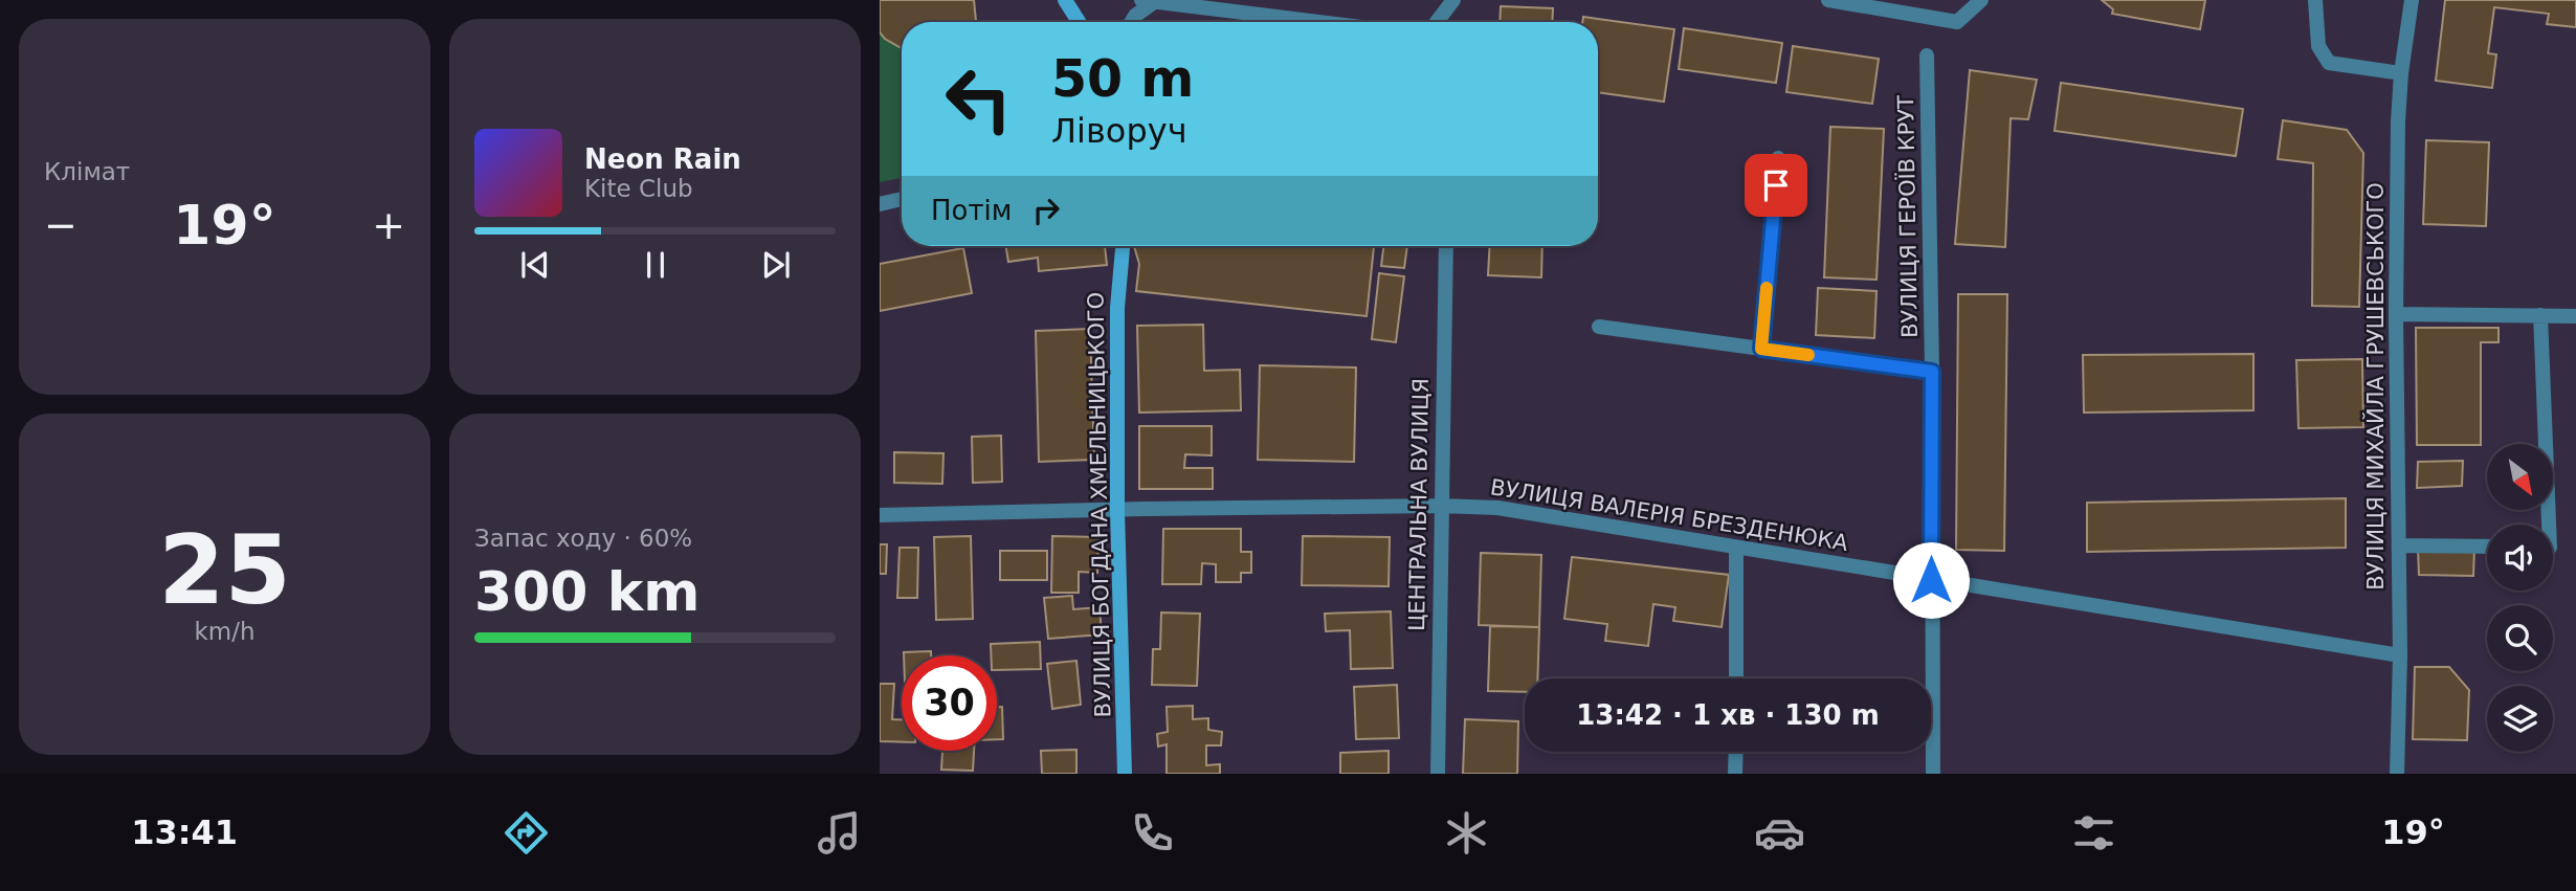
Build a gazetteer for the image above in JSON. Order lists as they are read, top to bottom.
{
  "streets": {
    "street": [
      "ВУЛИЦЯ ГЕРОЇВ КРУТ",
      "ВУЛИЦЯ МИХАЙЛА ГРУШЕВСЬКОГО",
      "ВУЛИЦЯ БОГДАНА ХМЕЛЬНИЦЬКОГО",
      "ЦЕНТРАЛЬНА ВУЛИЦЯ",
      "ВУЛИЦЯ ВАЛЕРІЯ БРЕЗДЕНЮКА"
    ]
  },
  "crossings": [
    ["ВУЛИЦЯ ГЕРОЇВ КРУТ", "ВУЛИЦЯ ВАЛЕРІЯ БРЕЗДЕНЮКА"],
    ["ВУЛИЦЯ МИХАЙЛА ГРУШЕВСЬКОГО", "ВУЛИЦЯ ВАЛЕРІЯ БРЕЗДЕНЮКА"],
    ["ВУЛИЦЯ БОГДАНА ХМЕЛЬНИЦЬКОГО", "ВУЛИЦЯ ВАЛЕРІЯ БРЕЗДЕНЮКА"],
    ["ЦЕНТРАЛЬНА ВУЛИЦЯ", "ВУЛИЦЯ ВАЛЕРІЯ БРЕЗДЕНЮКА"]
  ],
  "north": "bottom right",
  "page": {
    "tile": [
      "Клімат",
      ["25", "km/h"],
      ["Запас ходу · 60%", "300 km"]
    ],
    "turn": ["50 m", "Ліворуч"],
    "song": ["Neon Rain", "Kite Club"],
    "then": "Потім",
    "heat": ["−", "19°", "+"],
    "limit": "30",
    "trip": "13:42 · 1 хв · 130 m",
    "tabs": ["13:41", "19°"]
  }
}
